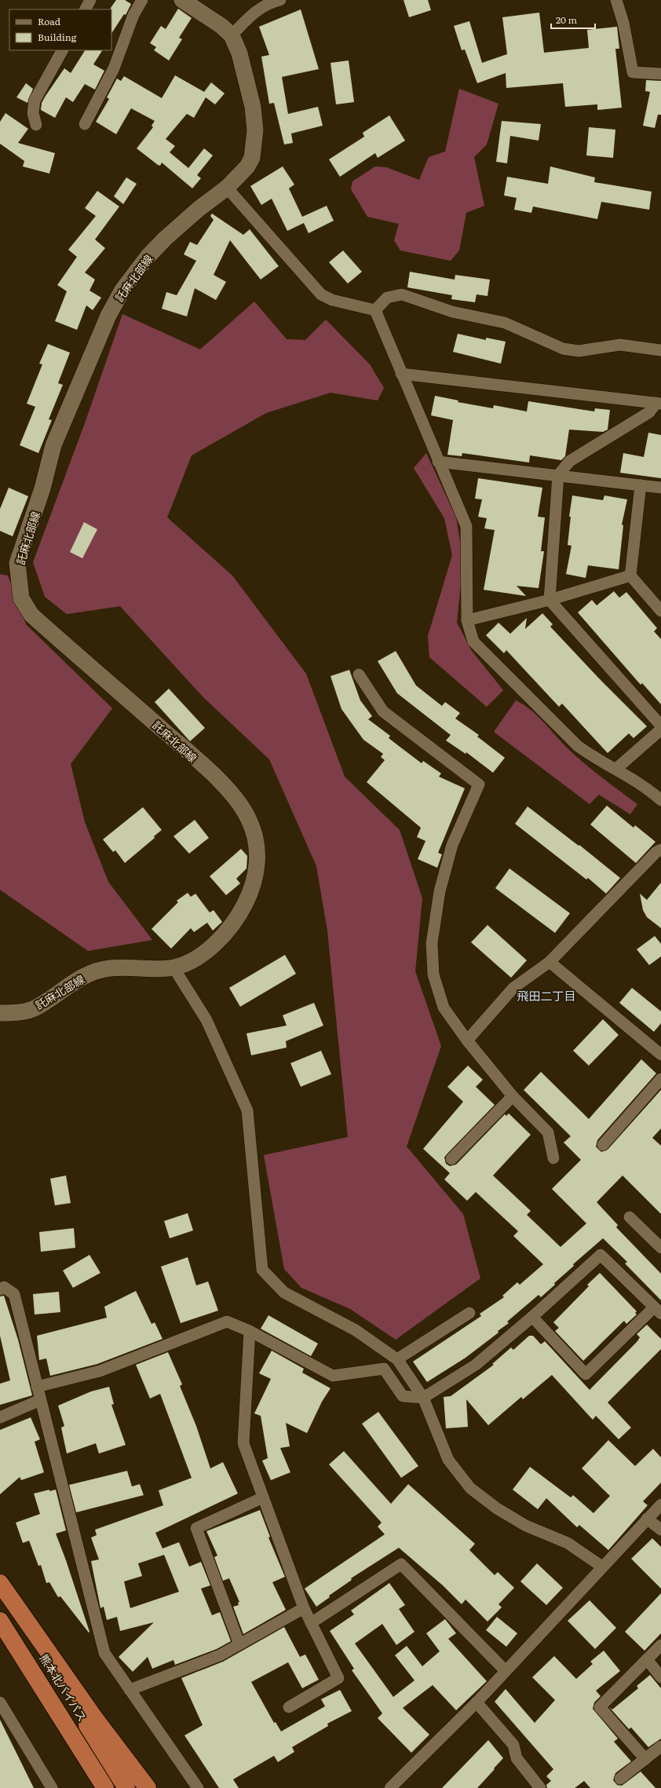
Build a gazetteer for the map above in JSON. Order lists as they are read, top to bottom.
{
  "streets": {
    "highway": ["熊本北バイパス"],
    "main road": ["託麻北部線"]
  },
  "districts": ["飛田二丁目"],
  "legend": ["Road", "Building"],
  "scale_bar": "20 m"
}
